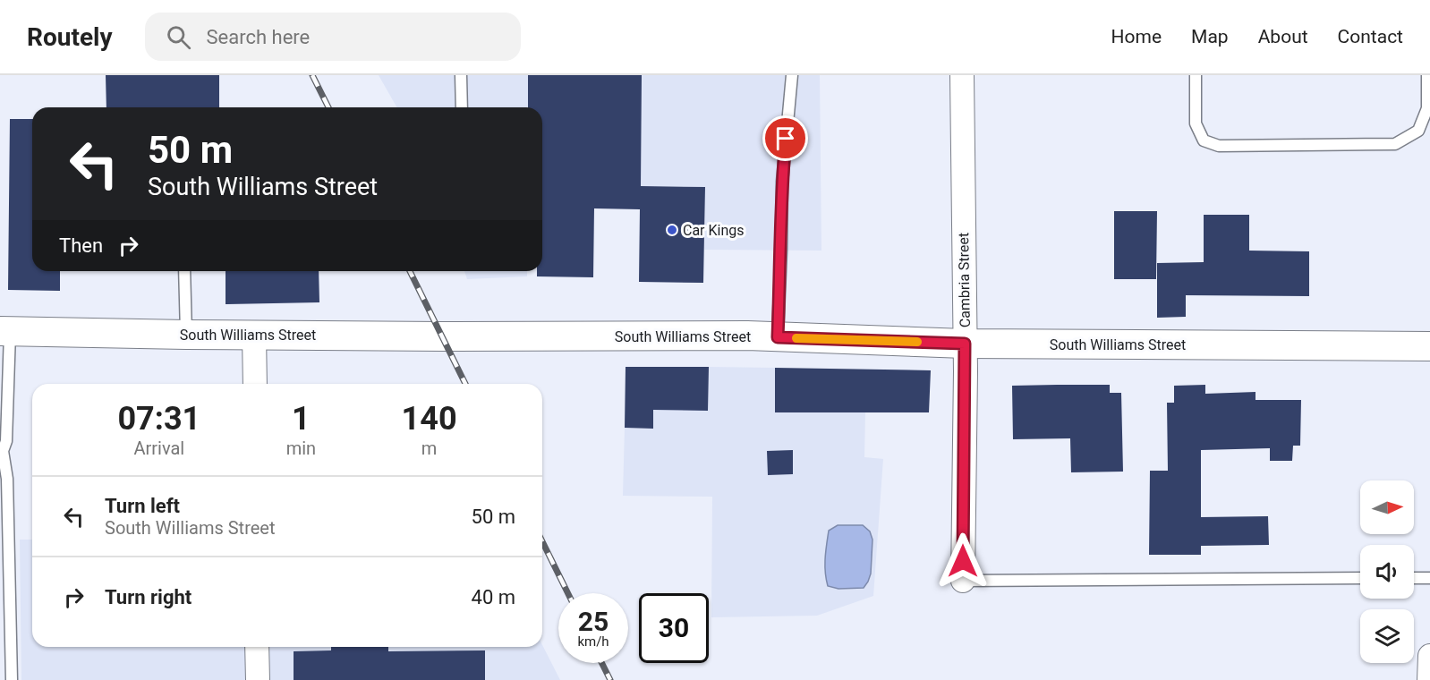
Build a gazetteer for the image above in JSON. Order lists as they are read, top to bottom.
{
  "streets": {
    "street": ["Cambria Street", "South Williams Street"]
  },
  "crossings": [
    ["Cambria Street", "South Williams Street"]
  ],
  "places": ["Car Kings"],
  "north": "right",
  "page": {
    "header": "Routely",
    "search": "Search here",
    "nav": [
      "Home",
      "Map",
      "About",
      "Contact"
    ],
    "turn": ["50 m", "South Williams Street"],
    "then": "Then",
    "eta": [
      "07:31",
      "Arrival",
      "1",
      "min",
      "140",
      "m"
    ],
    "list": [
      {
        "name": "Turn left",
        "note": "South Williams Street",
        "value": "50 m"
      },
      {
        "name": "Turn right",
        "value": "40 m"
      }
    ],
    "speed": "25 km/h",
    "limit": "30"
  }
}
